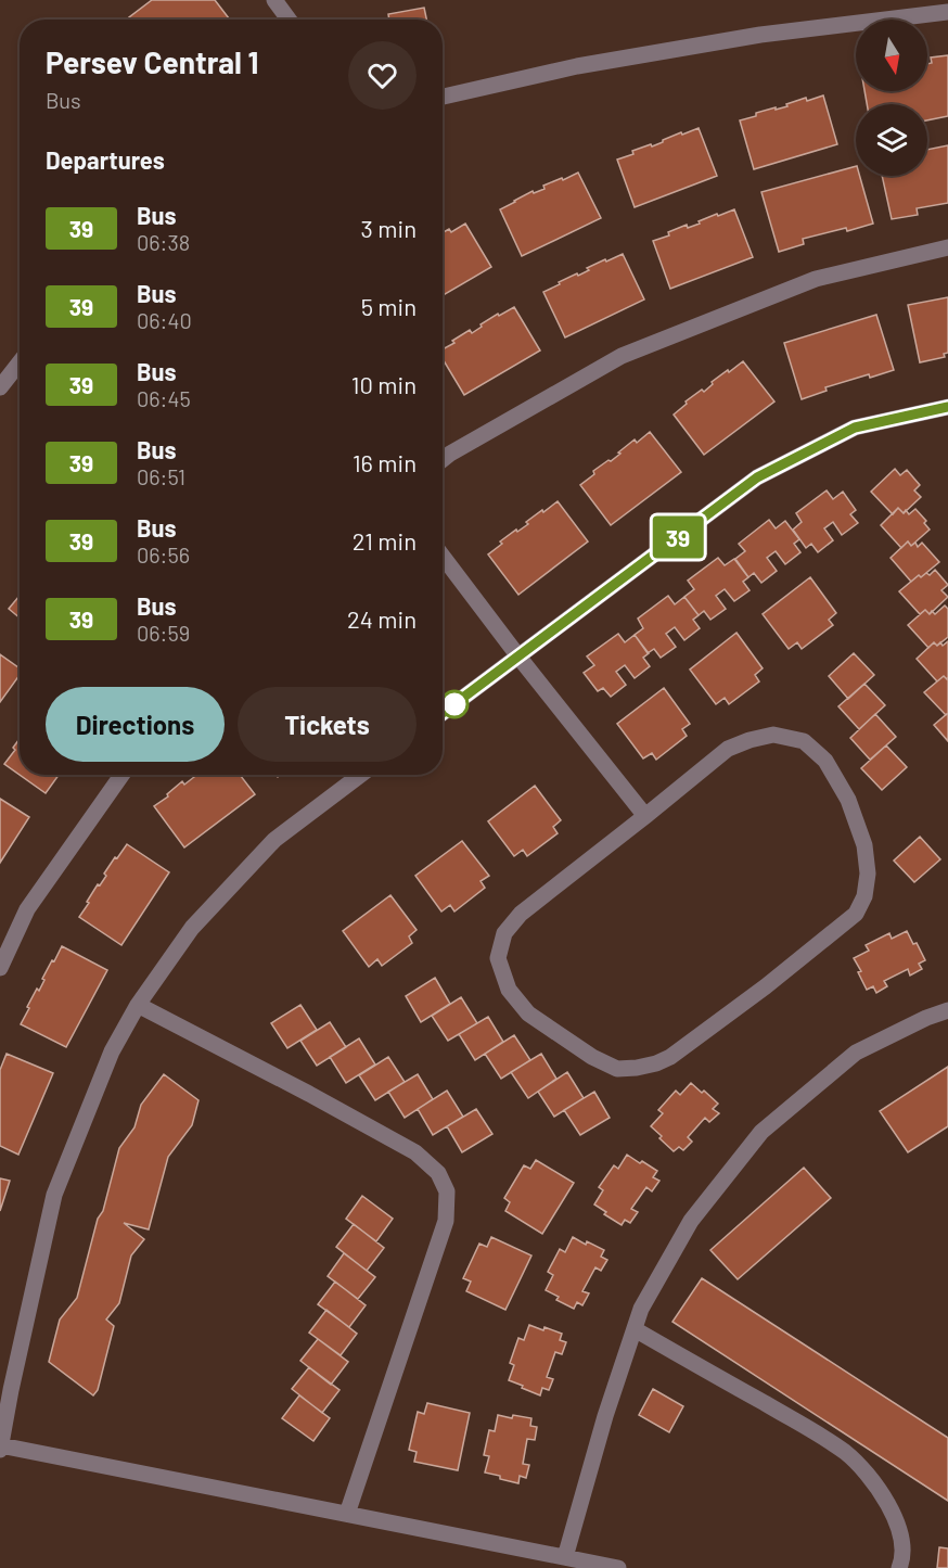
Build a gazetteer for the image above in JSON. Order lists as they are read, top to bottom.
{
  "lines": ["bus line 39"],
  "north": "bottom",
  "page": {
    "on_map": "39",
    "heading": [
      ["Persev Central 1", "Bus"],
      "Departures"
    ],
    "list": [
      {
        "mark": "39",
        "name": "Bus",
        "note": "06:38",
        "value": "3 min"
      },
      {
        "mark": "39",
        "name": "Bus",
        "note": "06:40",
        "value": "5 min"
      },
      {
        "mark": "39",
        "name": "Bus",
        "note": "06:45",
        "value": "10 min"
      },
      {
        "mark": "39",
        "name": "Bus",
        "note": "06:51",
        "value": "16 min"
      },
      {
        "mark": "39",
        "name": "Bus",
        "note": "06:56",
        "value": "21 min"
      },
      {
        "mark": "39",
        "name": "Bus",
        "note": "06:59",
        "value": "24 min"
      }
    ],
    "buttons": ["Directions", "Tickets"]
  }
}
